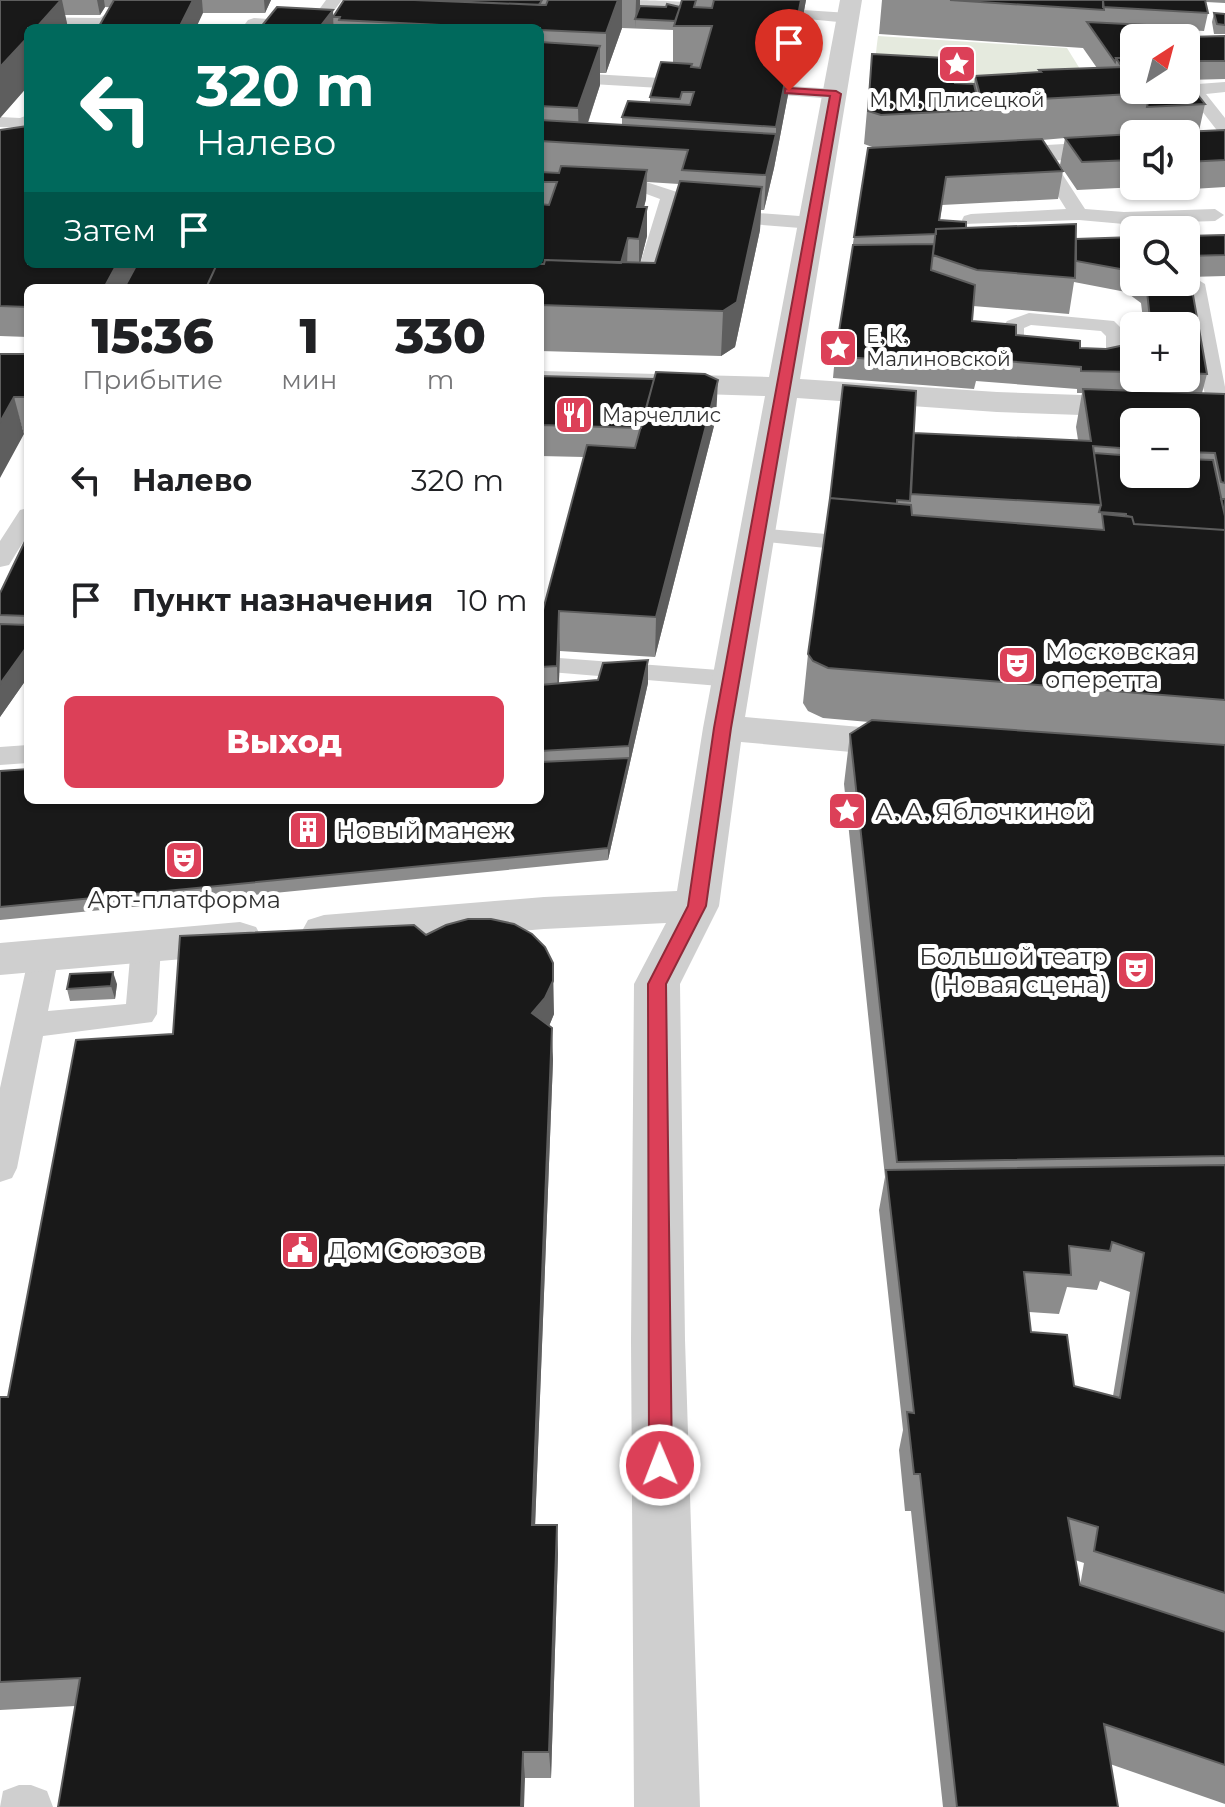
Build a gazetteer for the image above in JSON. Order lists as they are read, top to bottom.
{
  "places": {
    "place": ["М. М. Плисецкой", "Е. К. Малиновской", "А. А. Яблочкиной"],
    "restaurant": ["Марчеллис"],
    "theatre": ["Московская оперетта", "Арт-платформа", "Большой театр (Новая сцена)"],
    "building": ["Новый манеж"],
    "public building": ["Дом Союзов"]
  },
  "north": "top right",
  "page": {
    "map_buttons": ["+", "−"],
    "turn": ["320 m", "Налево"],
    "then": "Затем",
    "eta": [
      "15:36",
      "Прибытие",
      "1",
      "мин",
      "330",
      "m"
    ],
    "list": [
      {
        "name": "Налево",
        "value": "320 m"
      },
      {
        "name": "Пункт назначения",
        "value": "10 m"
      }
    ],
    "buttons": "Выход"
  }
}
